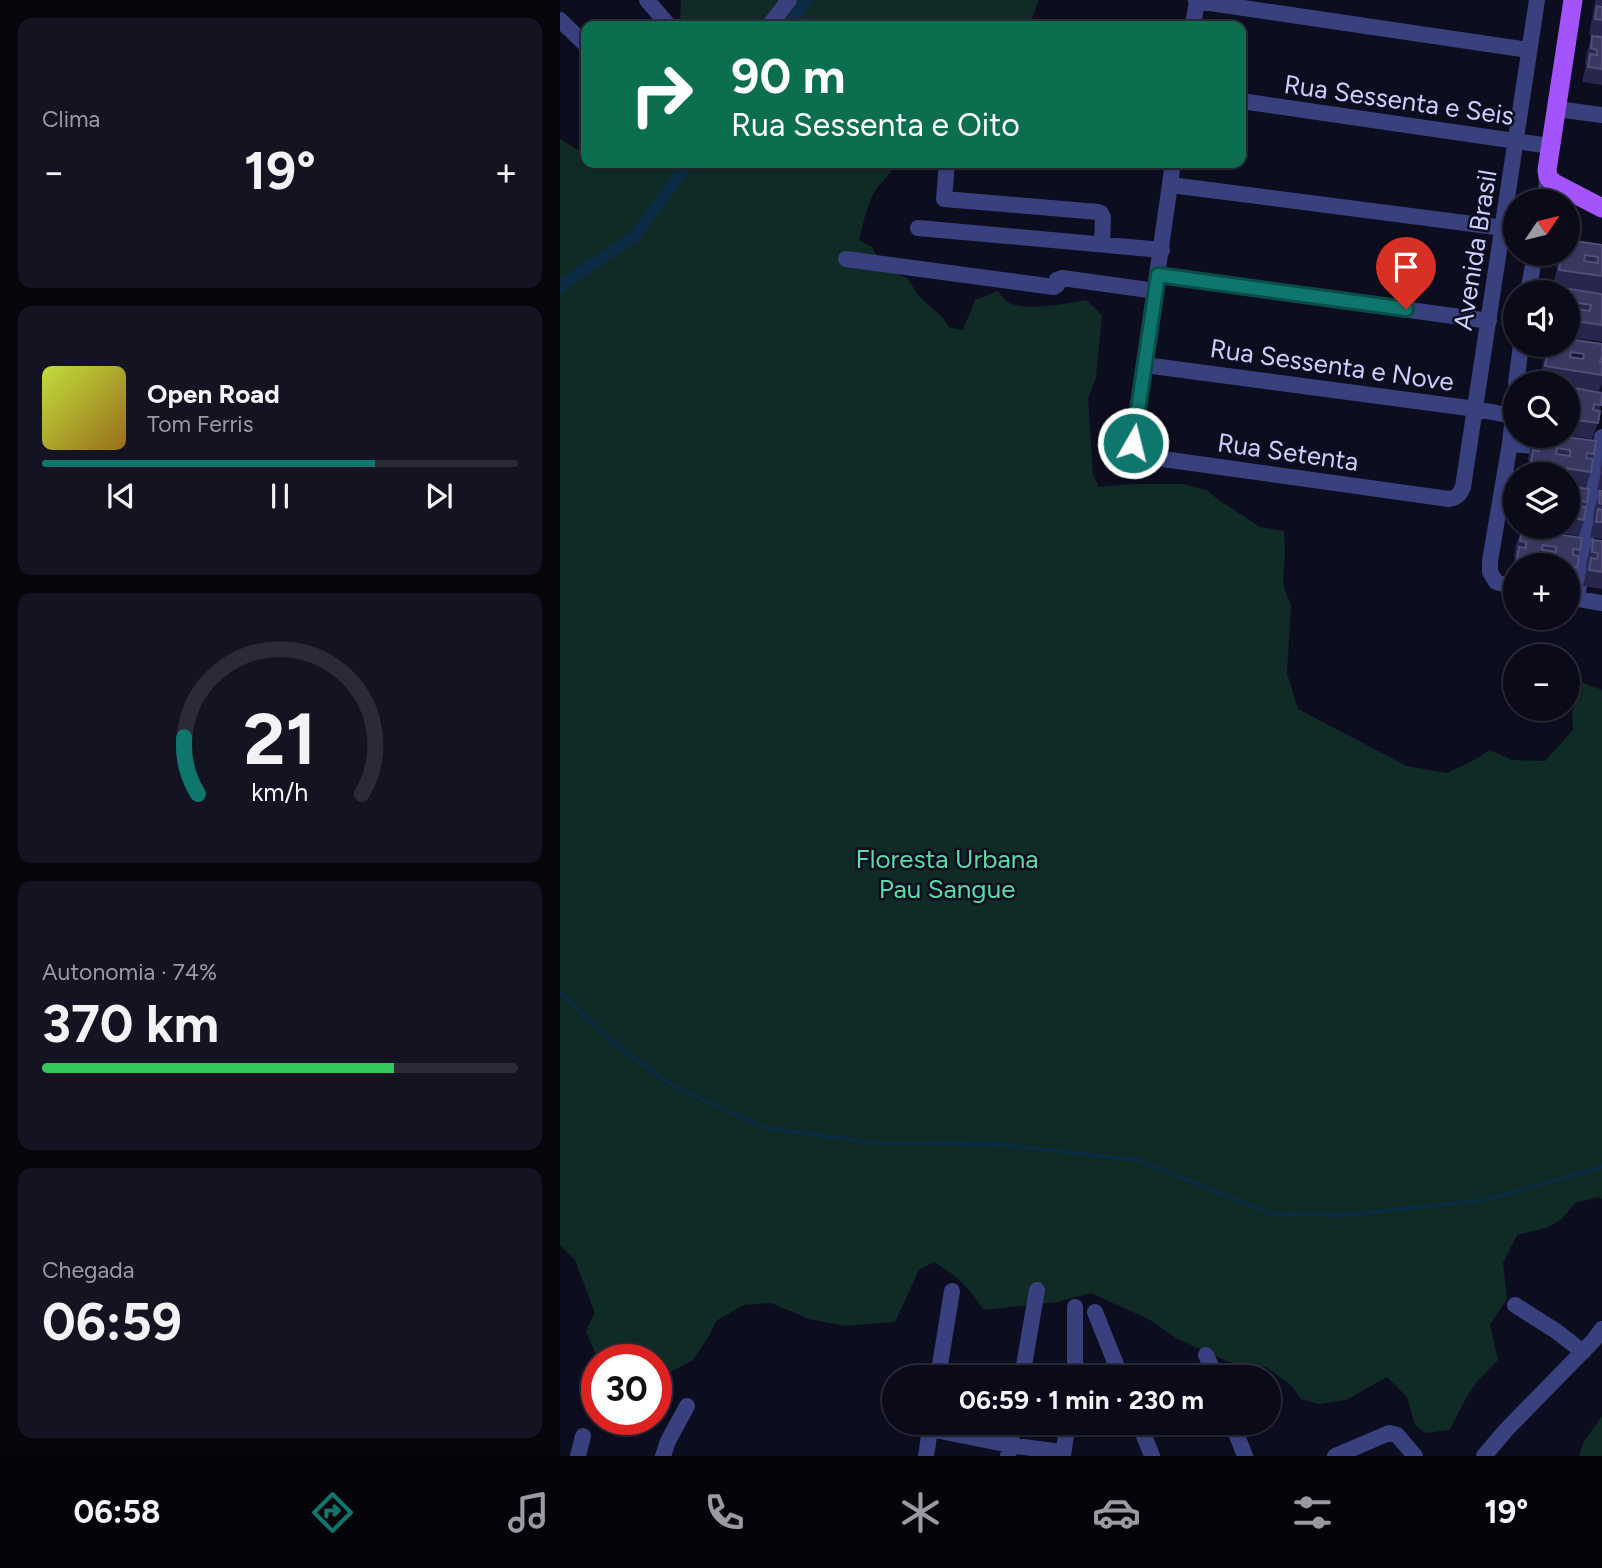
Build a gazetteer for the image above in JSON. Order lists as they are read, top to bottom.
{
  "streets": {
    "street": [
      "Rua Sessenta e Seis",
      "Avenida Brasil",
      "Rua Sessenta e Nove",
      "Rua Setenta"
    ]
  },
  "crossings": [
    ["Rua Sessenta e Seis", "Avenida Brasil"],
    ["Avenida Brasil", "Rua Sessenta e Nove"],
    ["Avenida Brasil", "Rua Setenta"],
    ["Rua Sessenta e Nove", "Rua Setenta"]
  ],
  "parks": ["Floresta Urbana Pau Sangue"],
  "north": "top right",
  "page": {
    "tile": [
      "Clima",
      ["Autonomia · 74%", "370 km"],
      ["Chegada", "06:59"]
    ],
    "turn": ["90 m", "Rua Sessenta e Oito"],
    "heat": ["−", "19°", "+"],
    "map_buttons": ["+", "−"],
    "song": ["Open Road", "Tom Ferris"],
    "limit": "30",
    "trip": "06:59 · 1 min · 230 m",
    "tabs": ["06:58", "19°"],
    "gauge": ["21", "km/h"]
  }
}
